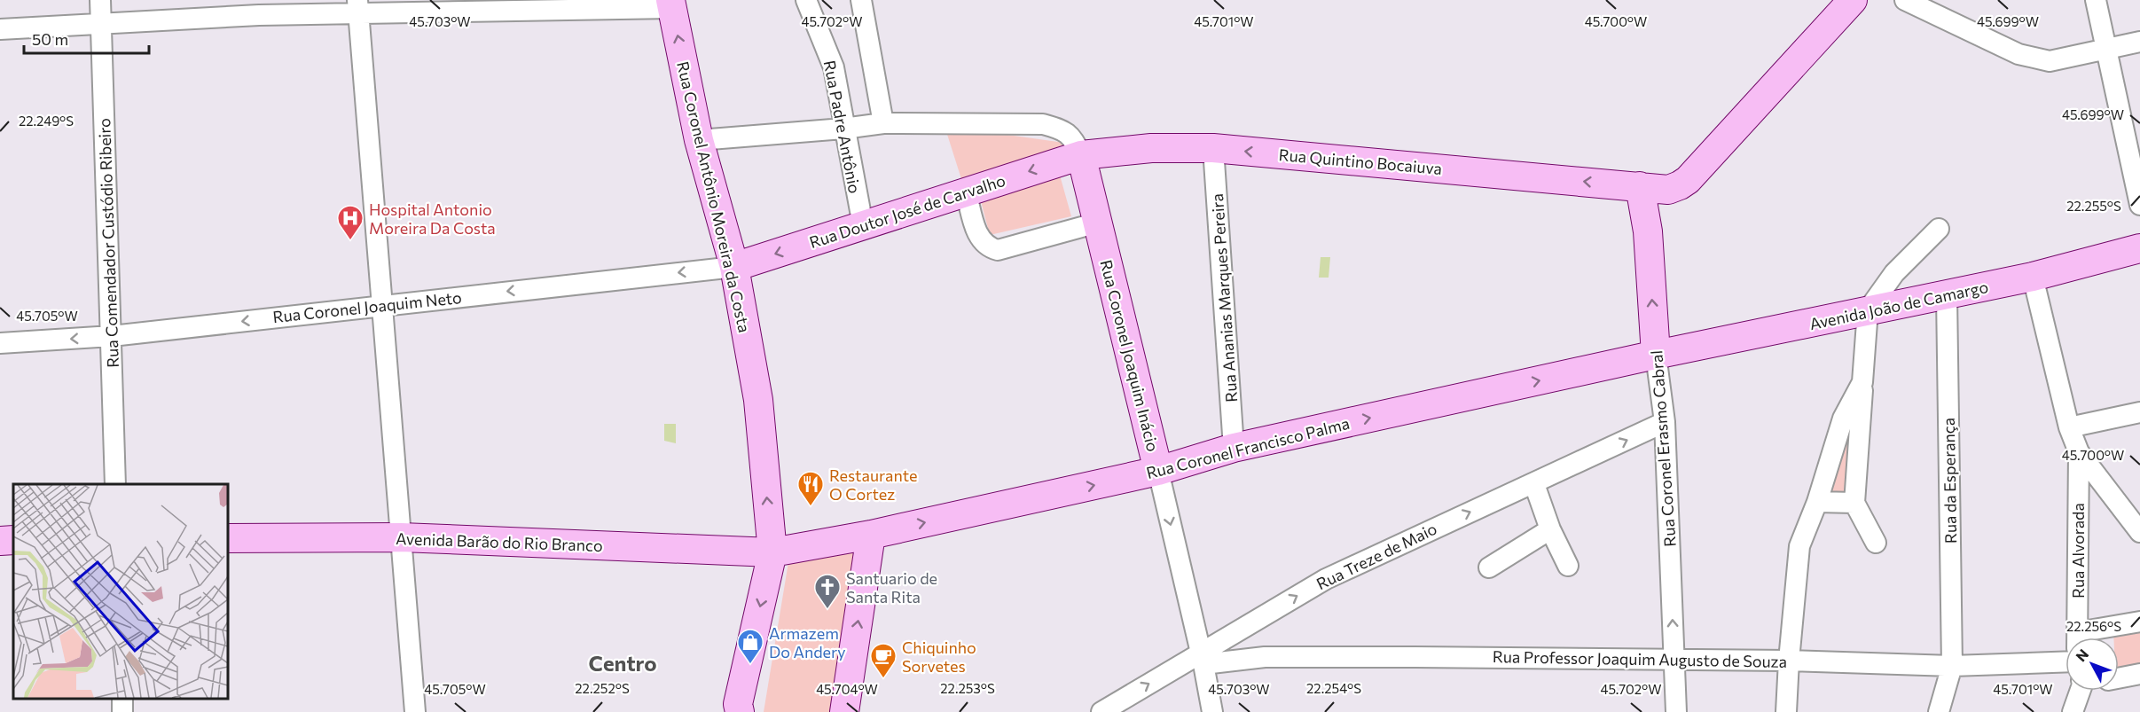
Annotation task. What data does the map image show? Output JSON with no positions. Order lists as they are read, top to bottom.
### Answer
{
  "streets": {
    "main road": [
      "Rua Quintino Bocaiuva",
      "Rua Coronel Antônio Moreira da Costa",
      "Rua Doutor José de Carvalho",
      "Avenida João de Camargo",
      "Rua Coronel Joaquim Inácio",
      "Rua Coronel Francisco Palma",
      "Rua Coronel Erasmo Cabral",
      "Avenida Barão do Rio Branco"
    ],
    "street": [
      "Rua Padre Antônio",
      "Rua Comendador Custódio Ribeiro",
      "Rua Ananias Marques Pereira",
      "Rua Coronel Joaquim Neto",
      "Rua da Esperança",
      "Rua Alvorada",
      "Rua Treze de Maio",
      "Rua Professor Joaquim Augusto de Souza"
    ]
  },
  "crossings": [
    ["Rua Padre Antônio", "Rua Doutor José de Carvalho"],
    ["Rua Quintino Bocaiuva", "Rua Doutor José de Carvalho"],
    ["Rua Quintino Bocaiuva", "Rua Ananias Marques Pereira"],
    ["Rua Quintino Bocaiuva", "Rua Coronel Joaquim Inácio"],
    ["Rua Quintino Bocaiuva", "Rua Coronel Erasmo Cabral"],
    ["Rua Coronel Antônio Moreira da Costa", "Rua Doutor José de Carvalho"],
    ["Rua Coronel Antônio Moreira da Costa", "Rua Coronel Joaquim Neto"],
    ["Rua Coronel Antônio Moreira da Costa", "Rua Coronel Francisco Palma"],
    ["Rua Coronel Antônio Moreira da Costa", "Avenida Barão do Rio Branco"],
    ["Rua Doutor José de Carvalho", "Rua Coronel Joaquim Neto"],
    ["Rua Doutor José de Carvalho", "Rua Coronel Joaquim Inácio"],
    ["Rua Comendador Custódio Ribeiro", "Rua Coronel Joaquim Neto"],
    ["Rua Ananias Marques Pereira", "Rua Coronel Francisco Palma"],
    ["Avenida João de Camargo", "Rua Coronel Francisco Palma"],
    ["Avenida João de Camargo", "Rua Coronel Erasmo Cabral"],
    ["Avenida João de Camargo", "Rua da Esperança"],
    ["Rua Coronel Joaquim Inácio", "Rua Coronel Francisco Palma"],
    ["Rua Coronel Joaquim Inácio", "Rua Treze de Maio"],
    ["Rua Coronel Joaquim Inácio", "Rua Professor Joaquim Augusto de Souza"],
    ["Rua Coronel Francisco Palma", "Rua Coronel Erasmo Cabral"],
    ["Rua Coronel Francisco Palma", "Avenida Barão do Rio Branco"],
    ["Rua Coronel Erasmo Cabral", "Rua Treze de Maio"],
    ["Rua Coronel Erasmo Cabral", "Rua Professor Joaquim Augusto de Souza"],
    ["Rua da Esperança", "Rua Professor Joaquim Augusto de Souza"],
    ["Rua Treze de Maio", "Rua Professor Joaquim Augusto de Souza"]
  ],
  "one_way": [
    "Rua Quintino Bocaiuva",
    "Rua Doutor José de Carvalho",
    "Rua Coronel Joaquim Neto",
    "Rua Coronel Francisco Palma",
    "Rua Coronel Erasmo Cabral",
    "Rua Treze de Maio"
  ],
  "districts": ["Centro"],
  "places": {
    "hospital": ["Hospital Antonio Moreira Da Costa"],
    "restaurant": ["Restaurante O Cortez"],
    "church": ["Santuario de Santa Rita"],
    "shop": ["Armazem Do Andery"],
    "cafe": ["Chiquinho Sorvetes"]
  },
  "scale_bar": "50 m",
  "north": "top left",
  "coordinates": [
    "45.699°W",
    "45.703°W",
    "45.702°W",
    "45.701°W",
    "45.700°W",
    "22.249°S",
    "22.255°S",
    "45.705°W",
    "22.256°S",
    "22.252°S",
    "22.253°S",
    "22.254°S",
    "45.704°W"
  ]
}
